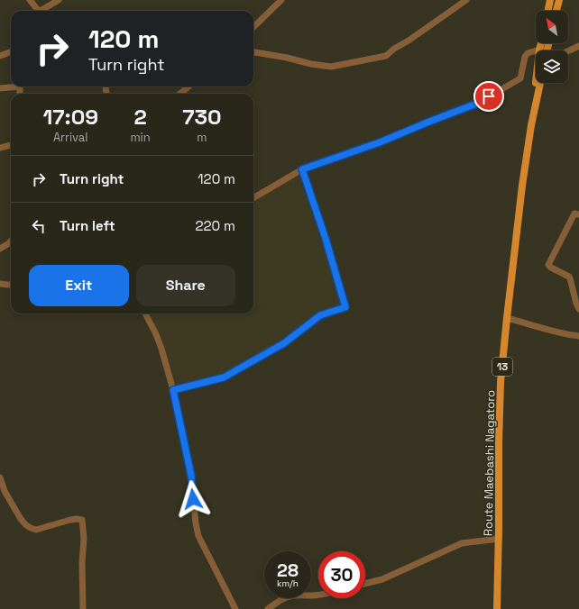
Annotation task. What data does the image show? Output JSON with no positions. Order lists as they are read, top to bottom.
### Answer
{
  "streets": {
    "main road": ["13", "Route Maebashi Nagatoro"]
  },
  "north": "top left",
  "page": {
    "turn": ["120 m", "Turn right"],
    "eta": [
      "17:09",
      "Arrival",
      "2",
      "min",
      "730",
      "m"
    ],
    "list": [
      {
        "name": "Turn right",
        "value": "120 m"
      },
      {
        "name": "Turn left",
        "value": "220 m"
      }
    ],
    "buttons": ["Exit", "Share"],
    "speed": "28 km/h",
    "limit": "30"
  }
}
